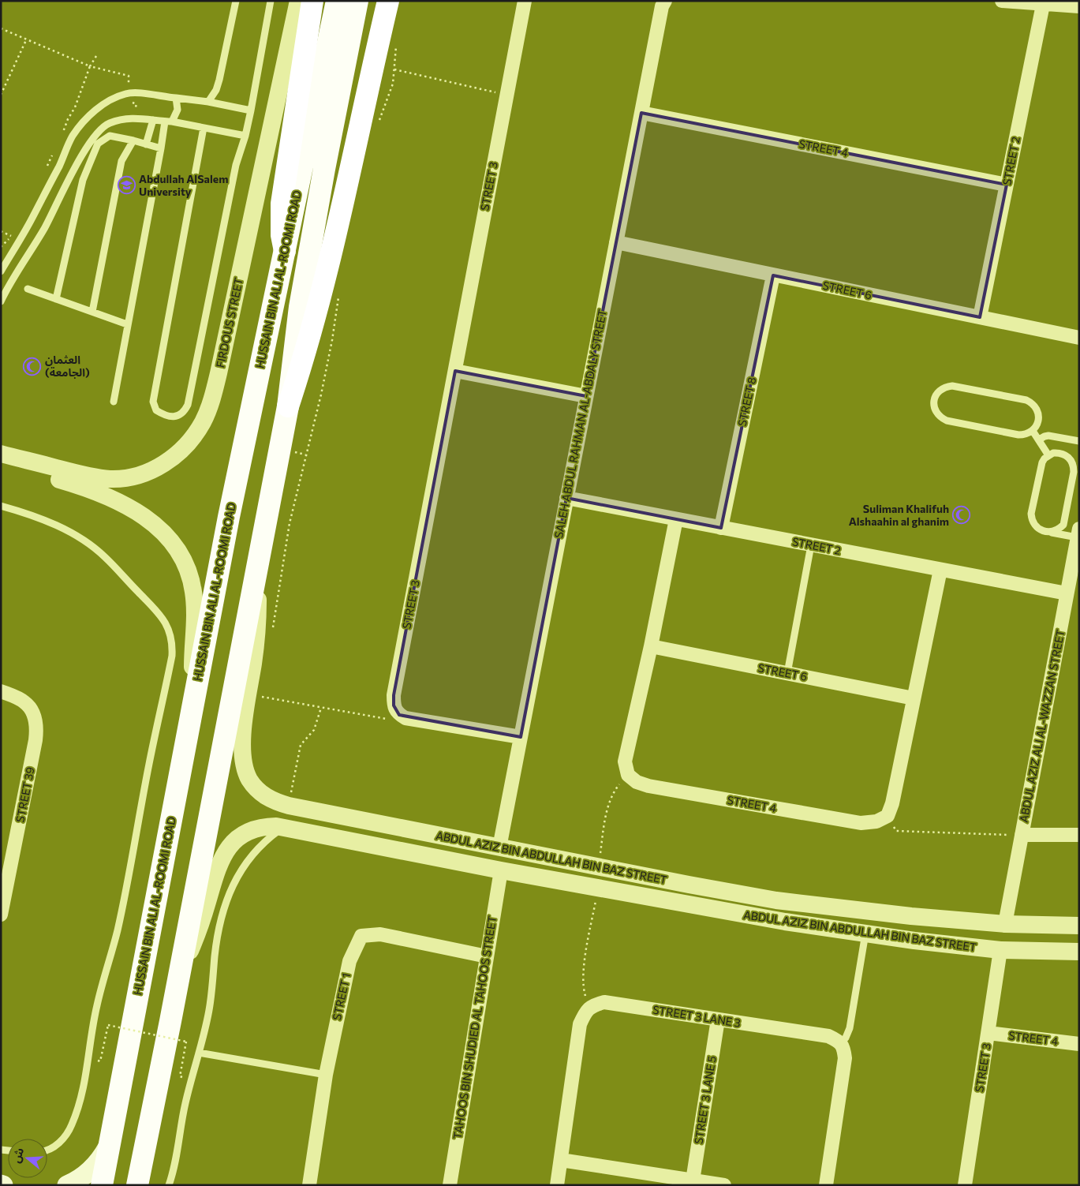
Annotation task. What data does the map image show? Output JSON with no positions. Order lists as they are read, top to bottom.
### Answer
{
  "streets": {
    "highway": ["HUSSAIN BIN ALI AL-ROOMI ROAD"],
    "street": [
      "STREET 4",
      "STREET 2",
      "STREET 3",
      "STREET 6",
      "FIRDOUS STREET",
      "STREET 8",
      "SALEH ABDUL RAHMAN AL-ABDALY STREET",
      "ABDUL AZIZ ALI AL-WAZZAN STREET",
      "STREET 39",
      "ABDUL AZIZ BIN ABDULLAH BIN BAZ STREET",
      "STREET 1",
      "STREET 3 LANE 3",
      "TAHOOS BIN SHUDIED AL TAHOOS STREET",
      "STREET 3 LANE 5"
    ]
  },
  "crossings": [
    ["STREET 4", "STREET 2"],
    ["STREET 4", "STREET 3"],
    ["STREET 4", "SALEH ABDUL RAHMAN AL-ABDALY STREET"],
    ["STREET 2", "STREET 6"],
    ["STREET 2", "STREET 8"],
    ["STREET 2", "SALEH ABDUL RAHMAN AL-ABDALY STREET"],
    ["STREET 2", "ABDUL AZIZ ALI AL-WAZZAN STREET"],
    ["STREET 3", "ABDUL AZIZ BIN ABDULLAH BIN BAZ STREET"],
    ["HUSSAIN BIN ALI AL-ROOMI ROAD", "ABDUL AZIZ BIN ABDULLAH BIN BAZ STREET"],
    ["STREET 6", "STREET 8"],
    ["STREET 6", "SALEH ABDUL RAHMAN AL-ABDALY STREET"],
    ["SALEH ABDUL RAHMAN AL-ABDALY STREET", "ABDUL AZIZ BIN ABDULLAH BIN BAZ STREET"],
    ["ABDUL AZIZ ALI AL-WAZZAN STREET", "ABDUL AZIZ BIN ABDULLAH BIN BAZ STREET"],
    ["ABDUL AZIZ BIN ABDULLAH BIN BAZ STREET", "TAHOOS BIN SHUDIED AL TAHOOS STREET"],
    ["STREET 1", "TAHOOS BIN SHUDIED AL TAHOOS STREET"],
    ["STREET 3 LANE 3", "STREET 3 LANE 5"]
  ],
  "places": {
    "school or university": ["Abdullah AlSalem University"],
    "mosque": ["العثمان (الجامعة)", "Suliman Khalifuh Alshaahin al ghanim"]
  },
  "north": "left"
}
